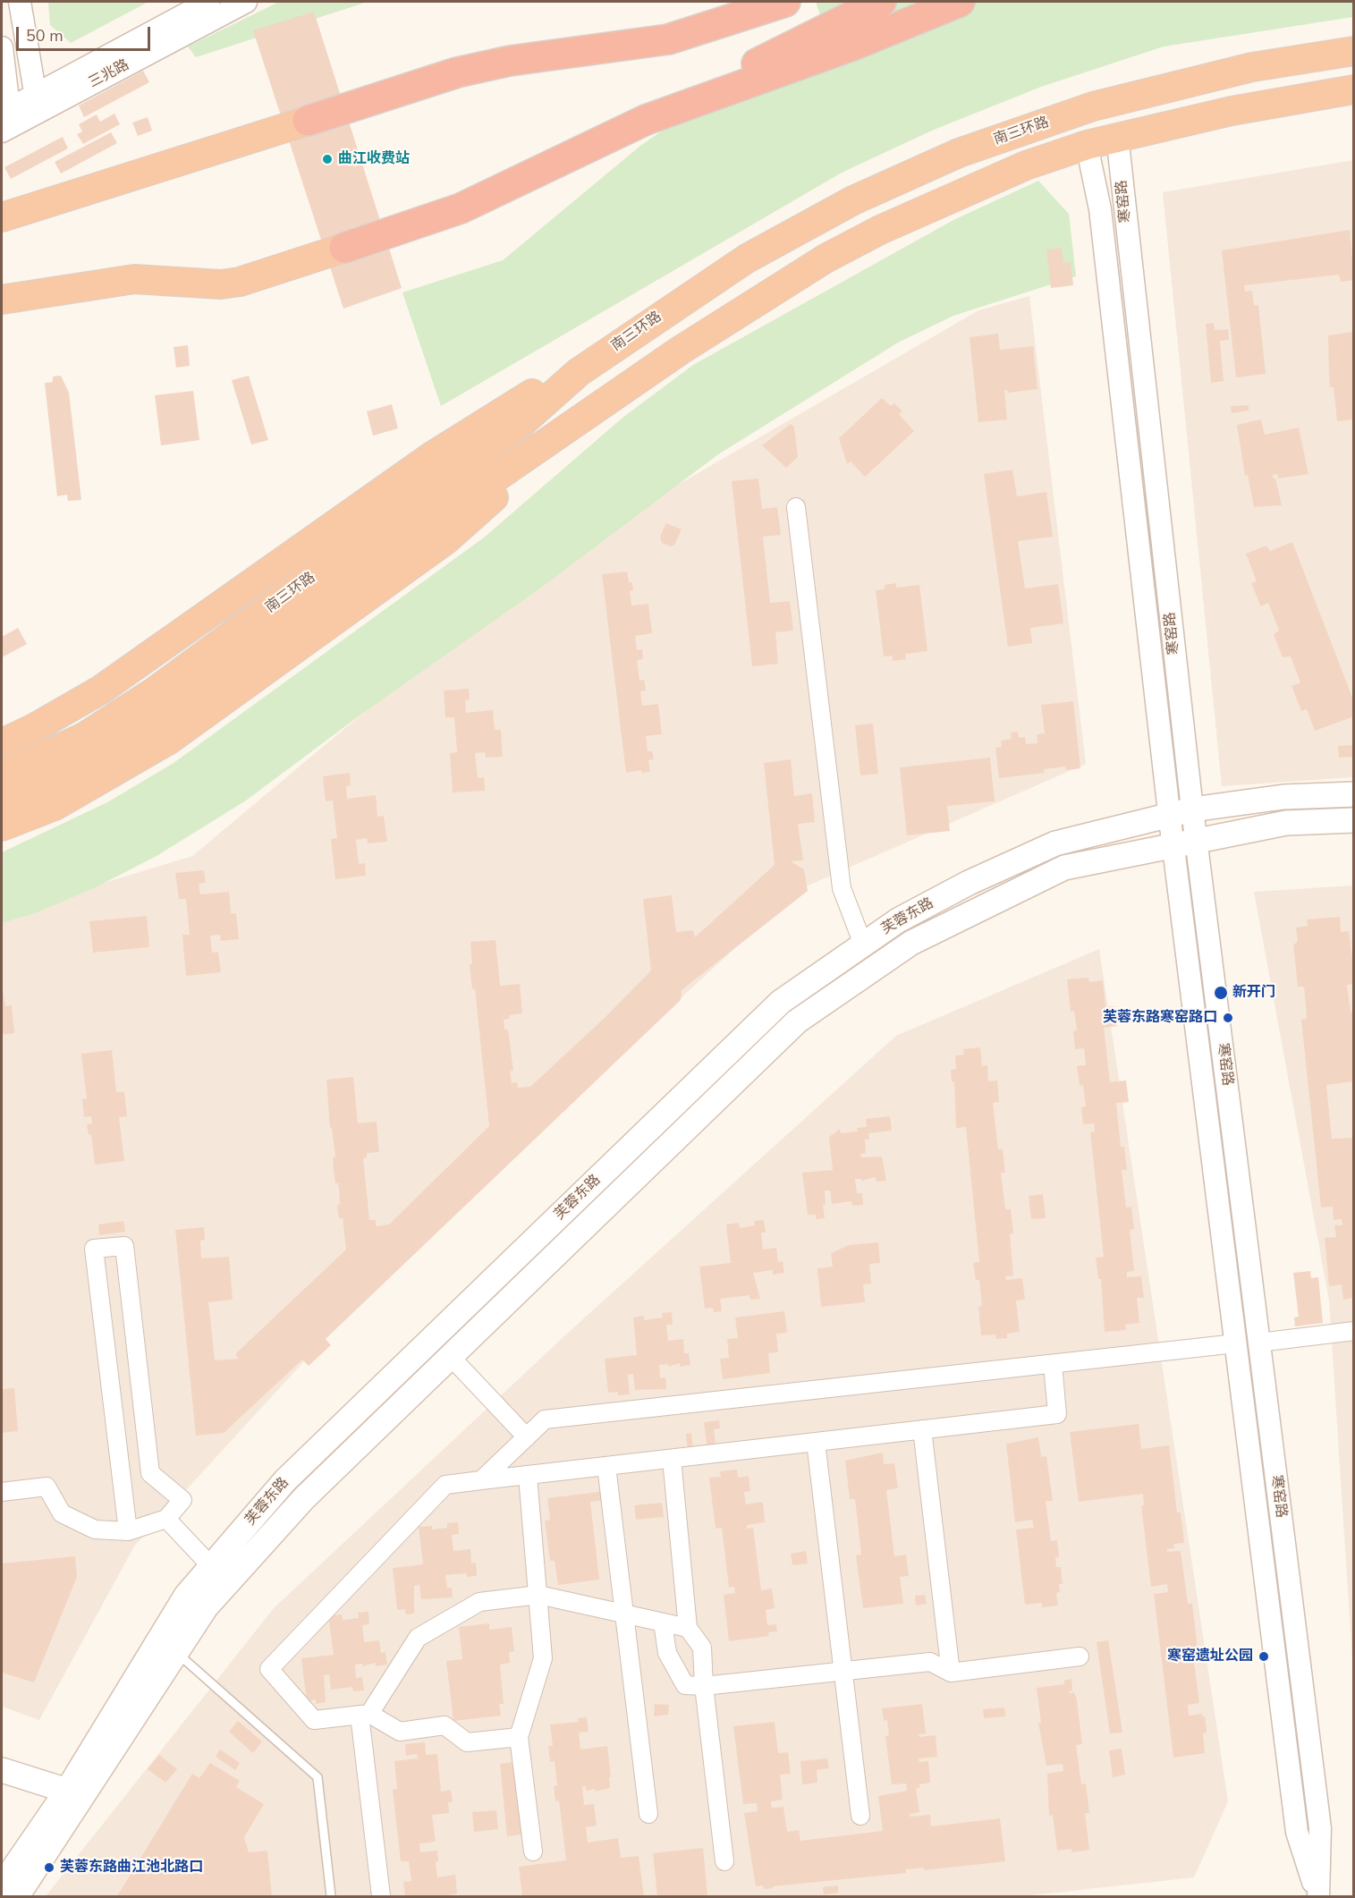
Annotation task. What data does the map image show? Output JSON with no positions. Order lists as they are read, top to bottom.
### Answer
{
  "streets": {
    "highway": ["南三环路"],
    "main road": ["芙蓉东路"],
    "street": ["三兆路", "寒窑路"]
  },
  "crossings": [
    ["南三环路", "寒窑路"],
    ["寒窑路", "芙蓉东路"]
  ],
  "places": [
    "曲江收费站",
    "新开门",
    "芙蓉东路寒窑路口",
    "寒窑遗址公园",
    "芙蓉东路曲江池北路口"
  ],
  "scale_bar": "50 m"
}
